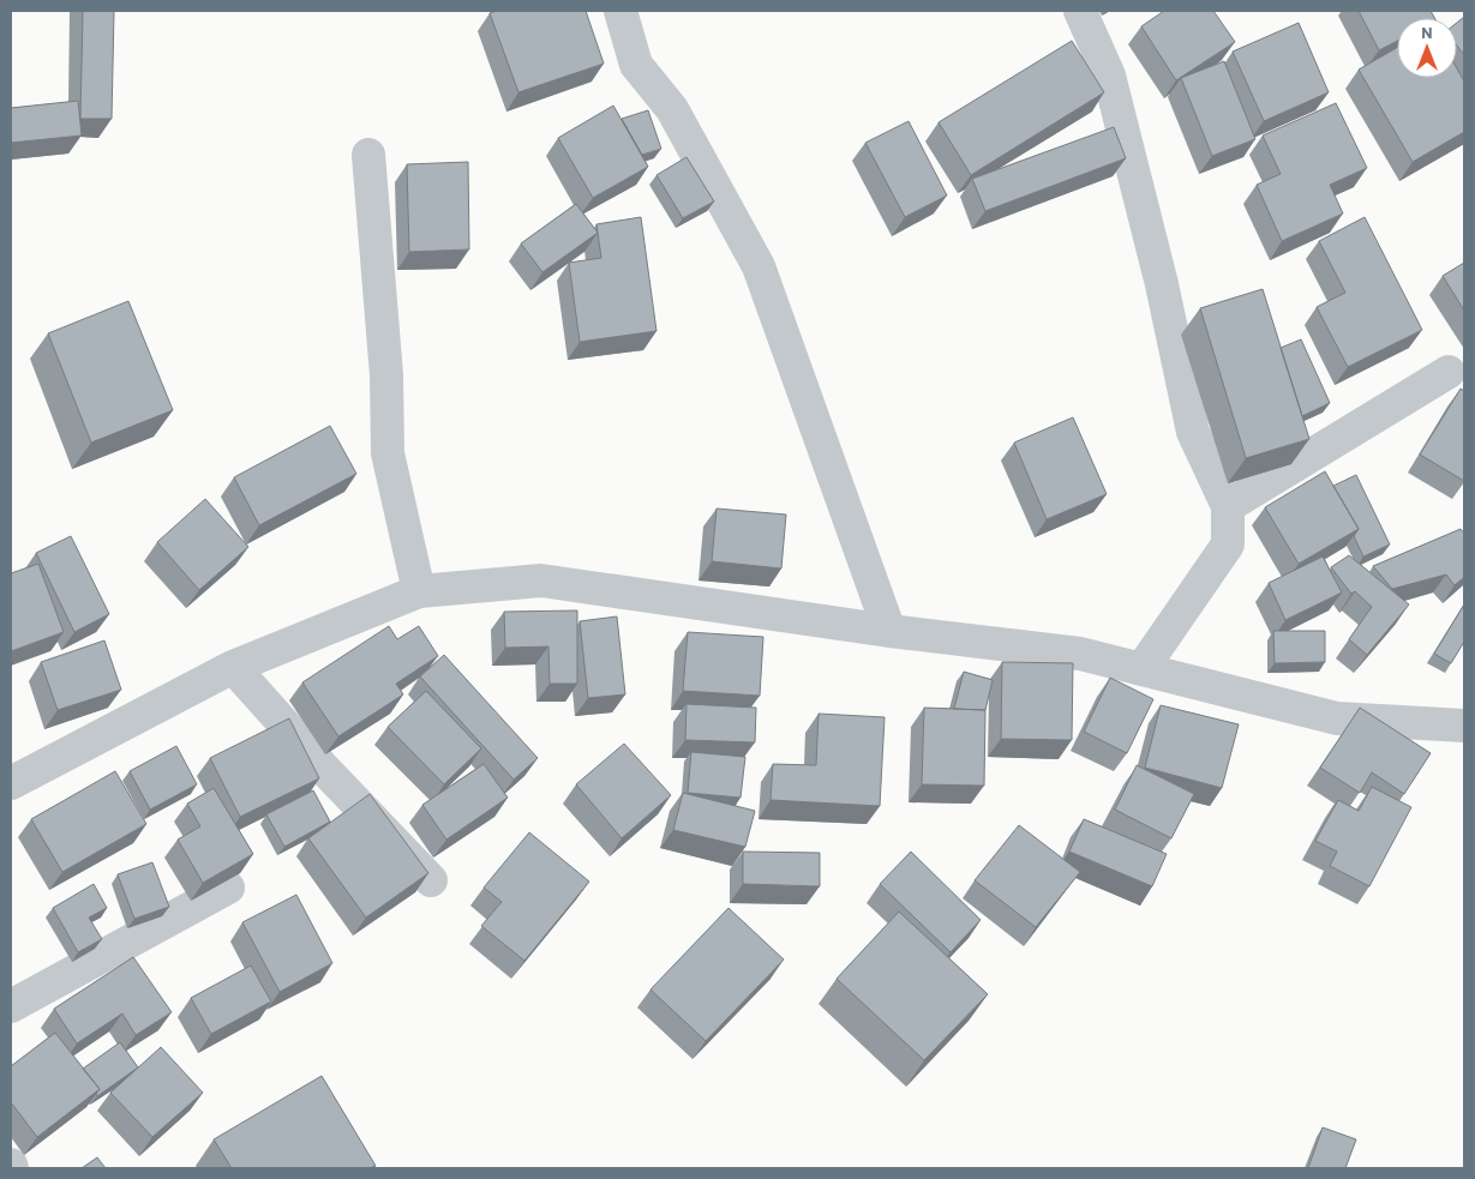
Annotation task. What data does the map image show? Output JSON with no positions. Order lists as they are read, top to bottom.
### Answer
{
  "north": "top"
}
